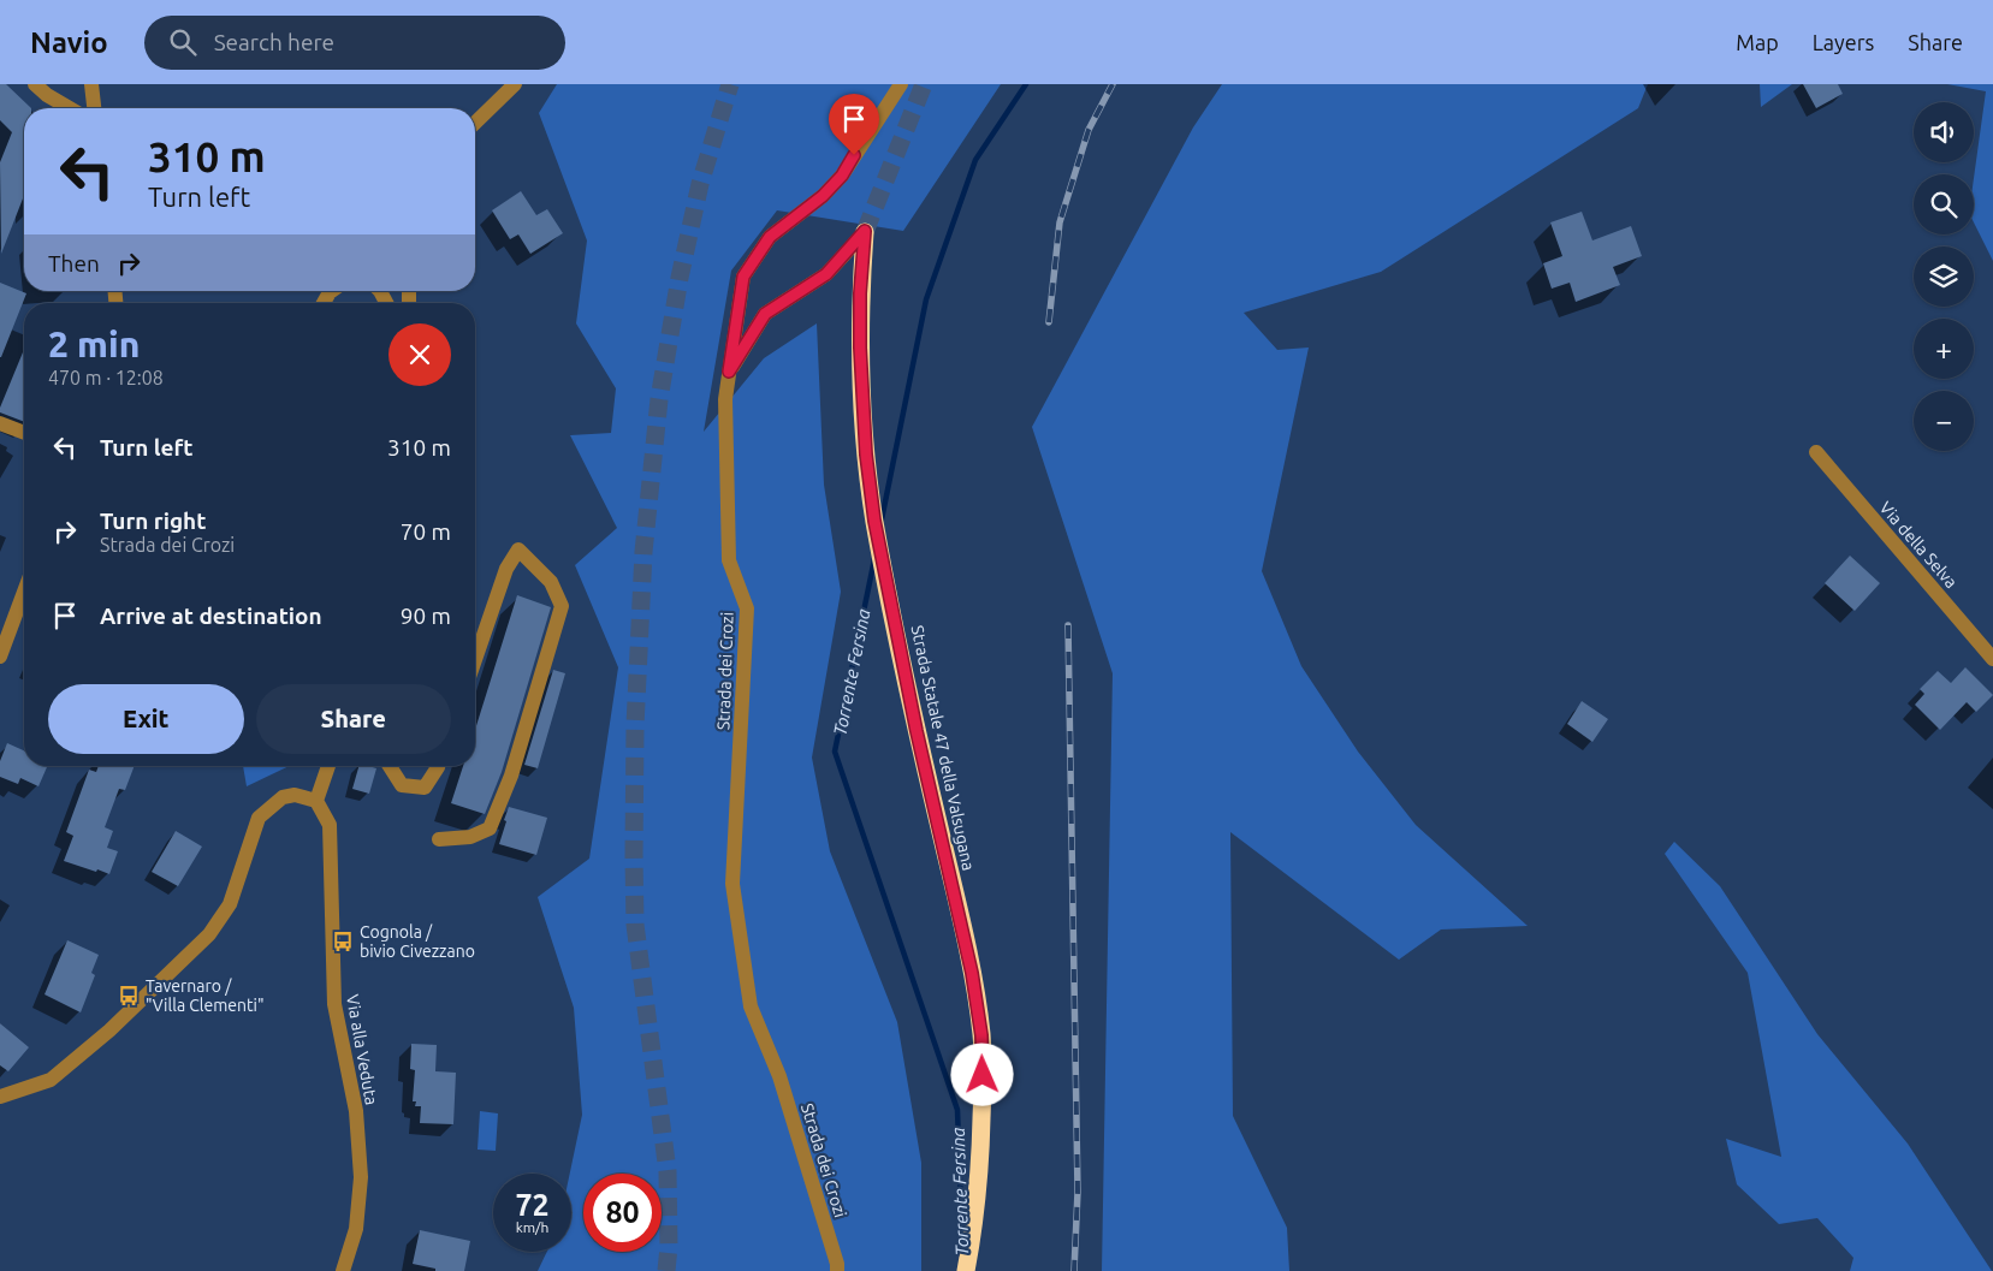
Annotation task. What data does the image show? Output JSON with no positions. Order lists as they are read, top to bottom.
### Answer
{
  "streets": {
    "highway": ["Strada Statale 47 della Valsugana"],
    "street": ["Via della Selva", "Strada dei Crozi", "Via alla Veduta"]
  },
  "water": ["Torrente Fersina"],
  "places": {
    "bus stop": ["Cognola / bivio Civezzano", "Tavernaro / \"Villa Clementi\""]
  },
  "page": {
    "header": "Navio",
    "search": "Search here",
    "nav": ["Map", "Layers", "Share"],
    "map_buttons": ["+", "−"],
    "turn": ["310 m", "Turn left"],
    "then": "Then",
    "heading": ["2 min", "470 m · 12:08"],
    "list": [
      {
        "name": "Turn left",
        "value": "310 m"
      },
      {
        "name": "Turn right",
        "note": "Strada dei Crozi",
        "value": "70 m"
      },
      {
        "name": "Arrive at destination",
        "value": "90 m"
      }
    ],
    "buttons": ["Exit", "Share"],
    "speed": "72 km/h",
    "limit": "80"
  }
}
